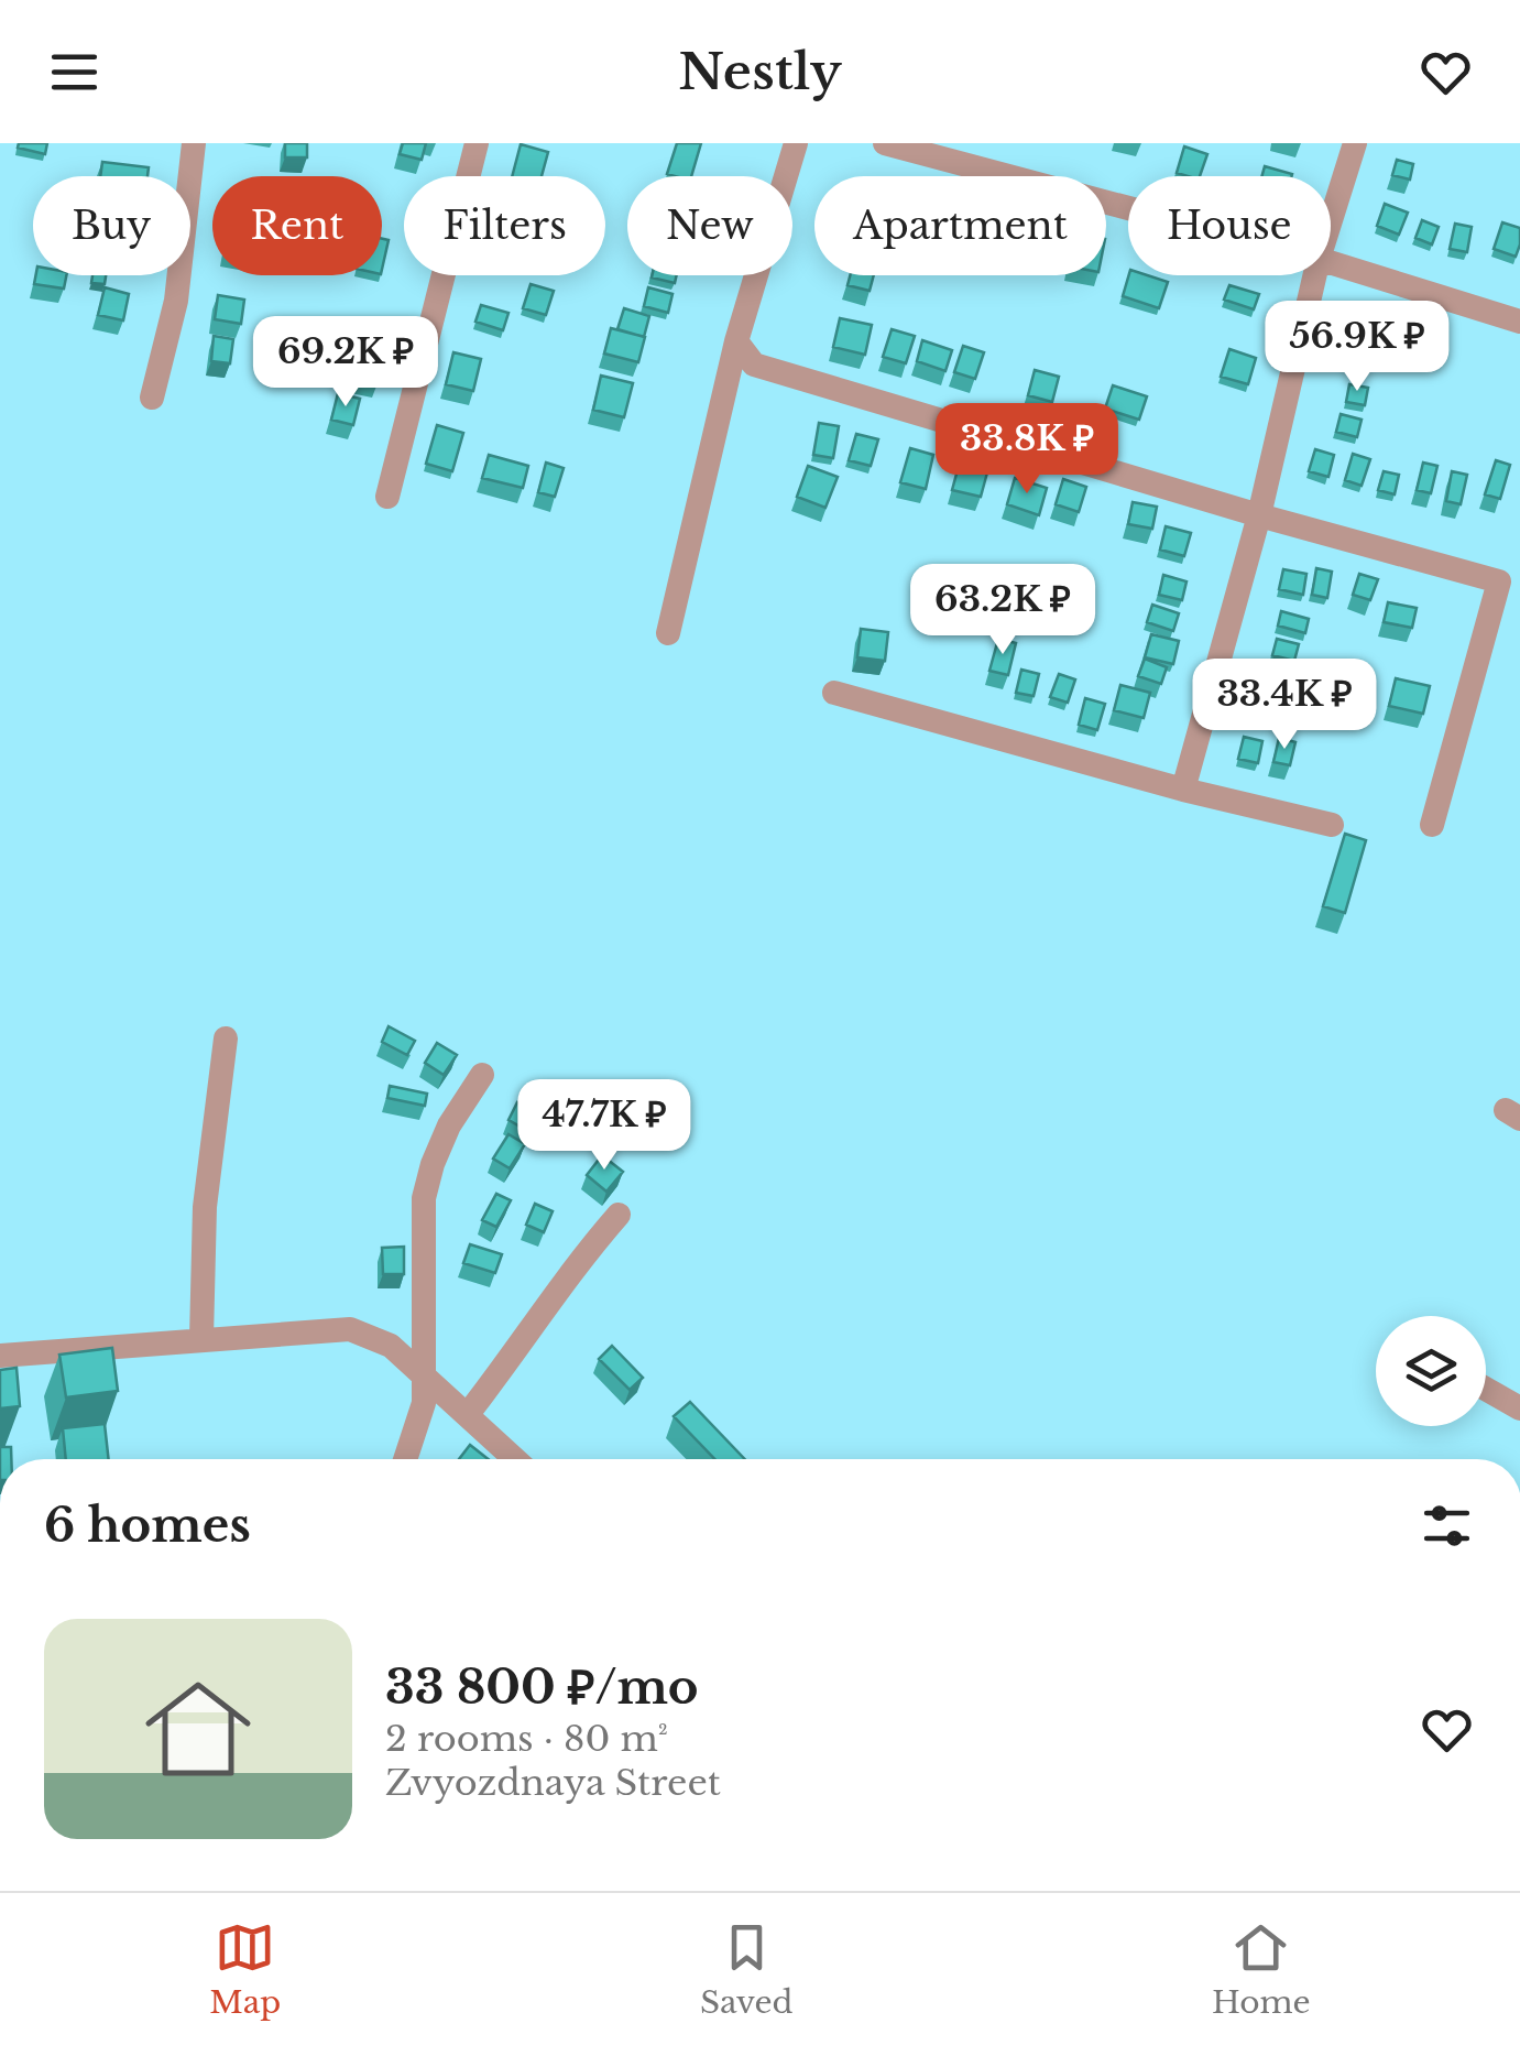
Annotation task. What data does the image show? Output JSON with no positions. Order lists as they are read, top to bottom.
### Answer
{
  "page": {
    "header": "Nestly",
    "chip": [
      "Buy",
      "Rent",
      "Filters",
      "New",
      "Apartment",
      "House"
    ],
    "price": [
      "56.9K ₽",
      "69.2K ₽",
      "33.8K ₽",
      "63.2K ₽",
      "33.4K ₽",
      "47.7K ₽"
    ],
    "heading": "6 homes",
    "list": [
      {
        "name": "33 800 ₽/mo",
        "note": "2 rooms · 80 m² · Zvyozdnaya Street"
      }
    ],
    "tabs": ["Map", "Saved", "Home"]
  }
}
